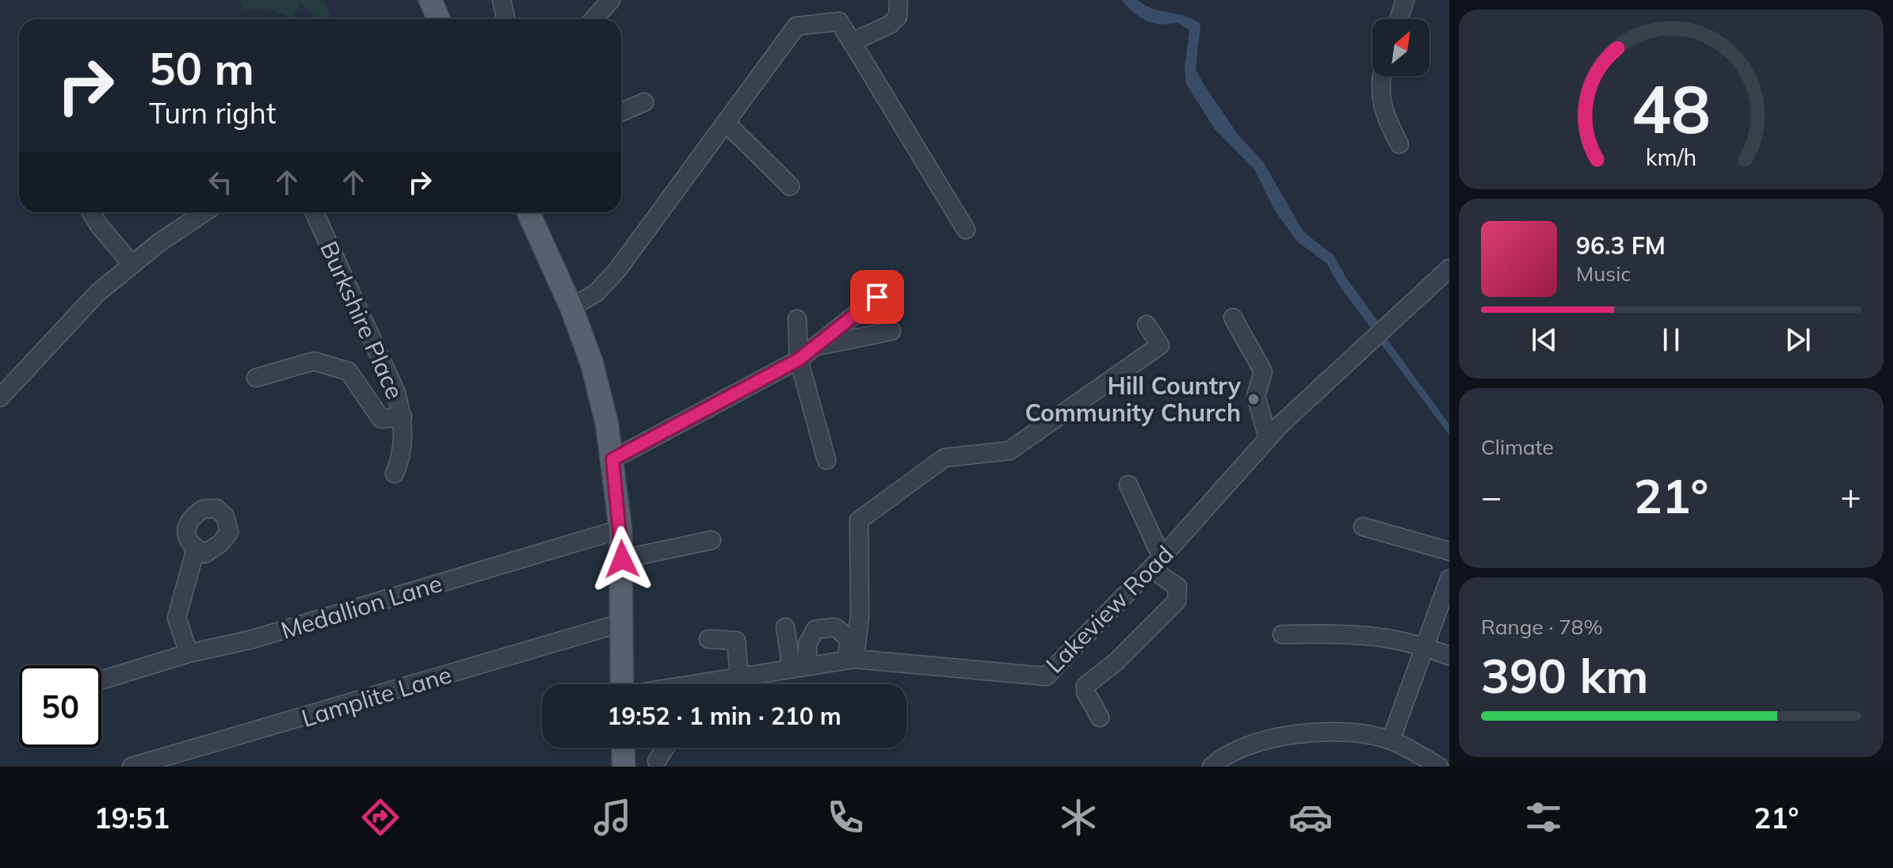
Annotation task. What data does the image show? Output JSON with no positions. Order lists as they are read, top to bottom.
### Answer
{
  "streets": {
    "street": [
      "Burkshire Place",
      "Medallion Lane",
      "Lakeview Road",
      "Lamplite Lane"
    ]
  },
  "places": ["Hill Country Community Church"],
  "north": "top right",
  "page": {
    "turn": ["50 m", "Turn right"],
    "song": ["96.3 FM", "Music"],
    "tile": [
      "Climate",
      ["Range · 78%", "390 km"]
    ],
    "heat": ["−", "21°", "+"],
    "limit": "50",
    "trip": "19:52 · 1 min · 210 m",
    "tabs": ["19:51", "21°"],
    "gauge": ["48", "km/h"]
  }
}
